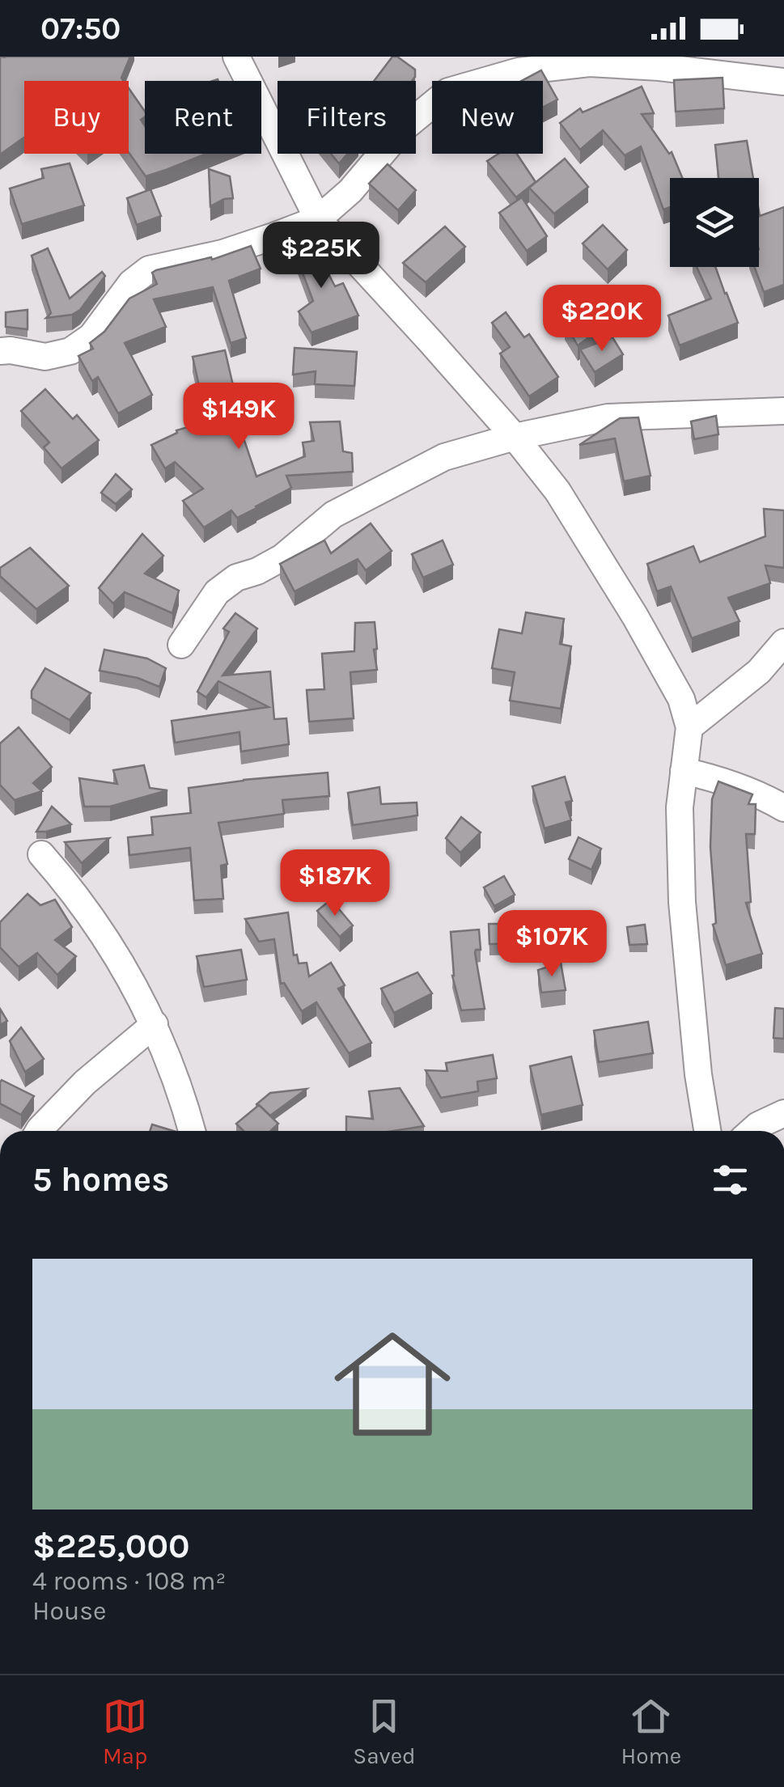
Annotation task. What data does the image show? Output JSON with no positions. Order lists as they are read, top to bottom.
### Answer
{
  "page": {
    "status": "07:50",
    "chip": [
      "Buy",
      "Rent",
      "Filters",
      "New"
    ],
    "price": [
      "$225K",
      "$220K",
      "$149K",
      "$187K",
      "$107K"
    ],
    "heading": "5 homes",
    "list": [
      {
        "name": "$225,000",
        "note": "4 rooms · 108 m² · House"
      }
    ],
    "tabs": ["Map", "Saved", "Home"]
  }
}
